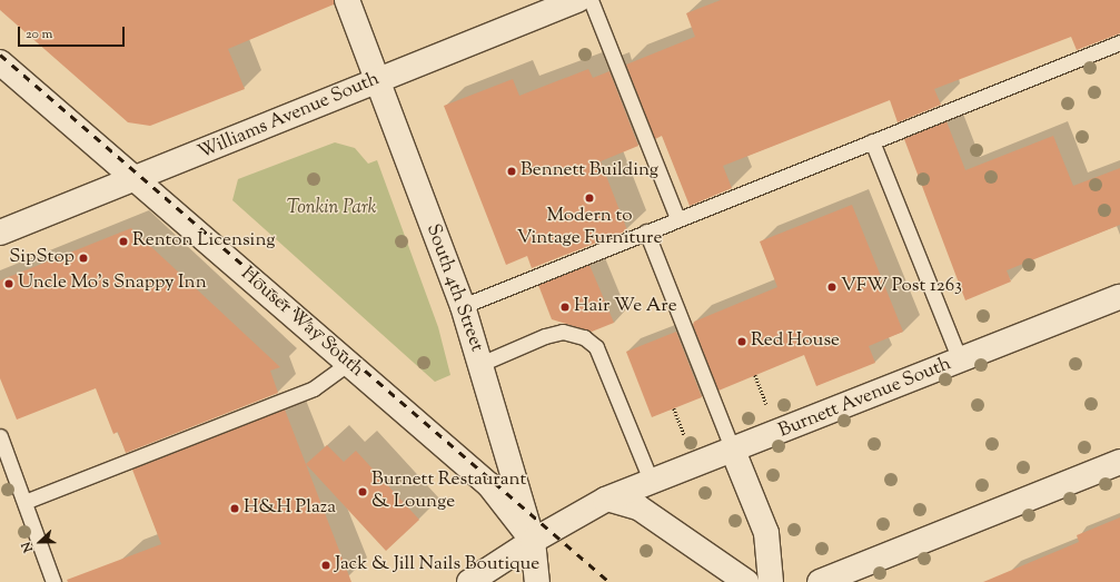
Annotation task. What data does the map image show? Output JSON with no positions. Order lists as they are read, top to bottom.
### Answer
{
  "streets": {
    "street": [
      "Williams Avenue South",
      "South 4th Street",
      "Houser Way South",
      "Burnett Avenue South"
    ]
  },
  "crossings": [
    ["Williams Avenue South", "South 4th Street"],
    ["Williams Avenue South", "Houser Way South"],
    ["South 4th Street", "Houser Way South"],
    ["South 4th Street", "Burnett Avenue South"],
    ["Houser Way South", "Burnett Avenue South"]
  ],
  "parks": ["Tonkin Park"],
  "places": [
    "Bennett Building",
    "Modern to Vintage Furniture",
    "Renton Licensing",
    "SipStop",
    "Uncle Mo's Snappy Inn",
    "VFW Post 1263",
    "Hair We Are",
    "Red House",
    "Burnett Restaurant & Lounge",
    "H&H Plaza",
    "Jack & Jill Nails Boutique"
  ],
  "scale_bar": "20 m",
  "north": "left"
}
